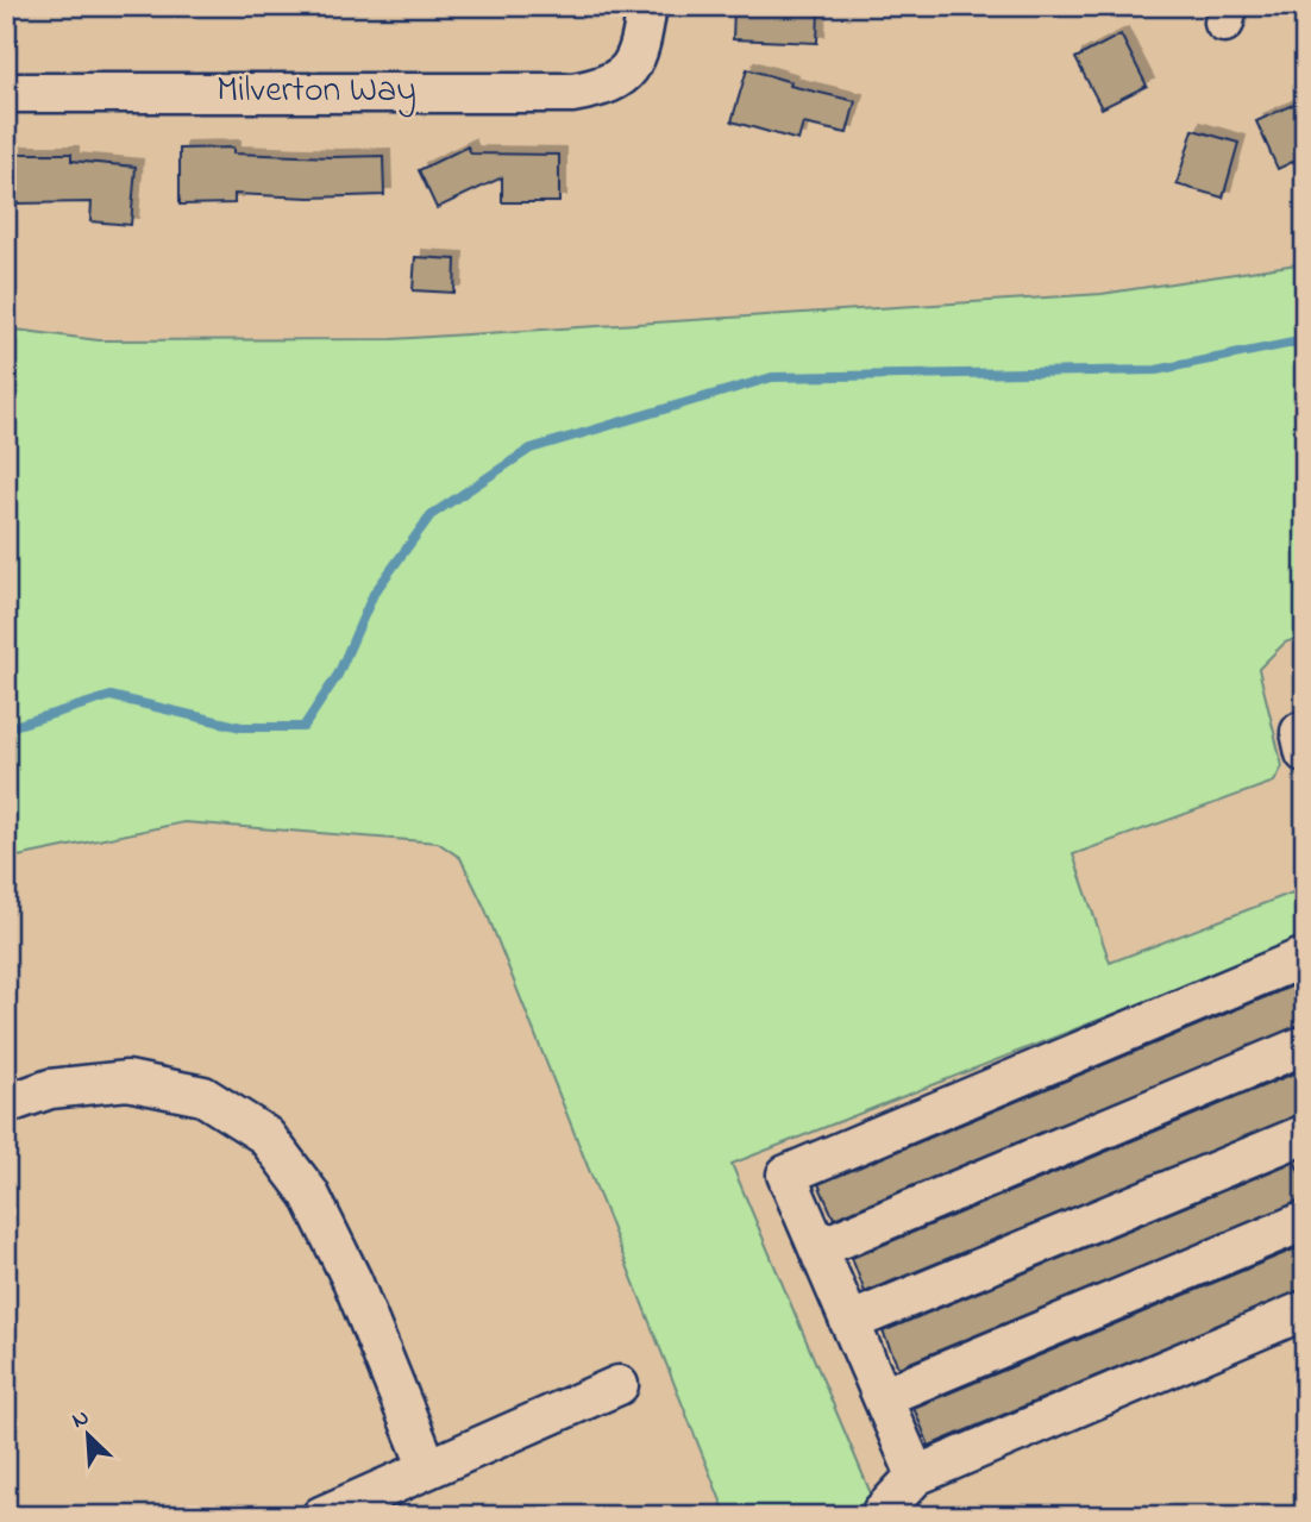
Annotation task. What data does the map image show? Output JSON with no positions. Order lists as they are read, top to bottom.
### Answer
{
  "streets": {
    "street": ["Milverton Way"]
  },
  "north": "top left"
}
